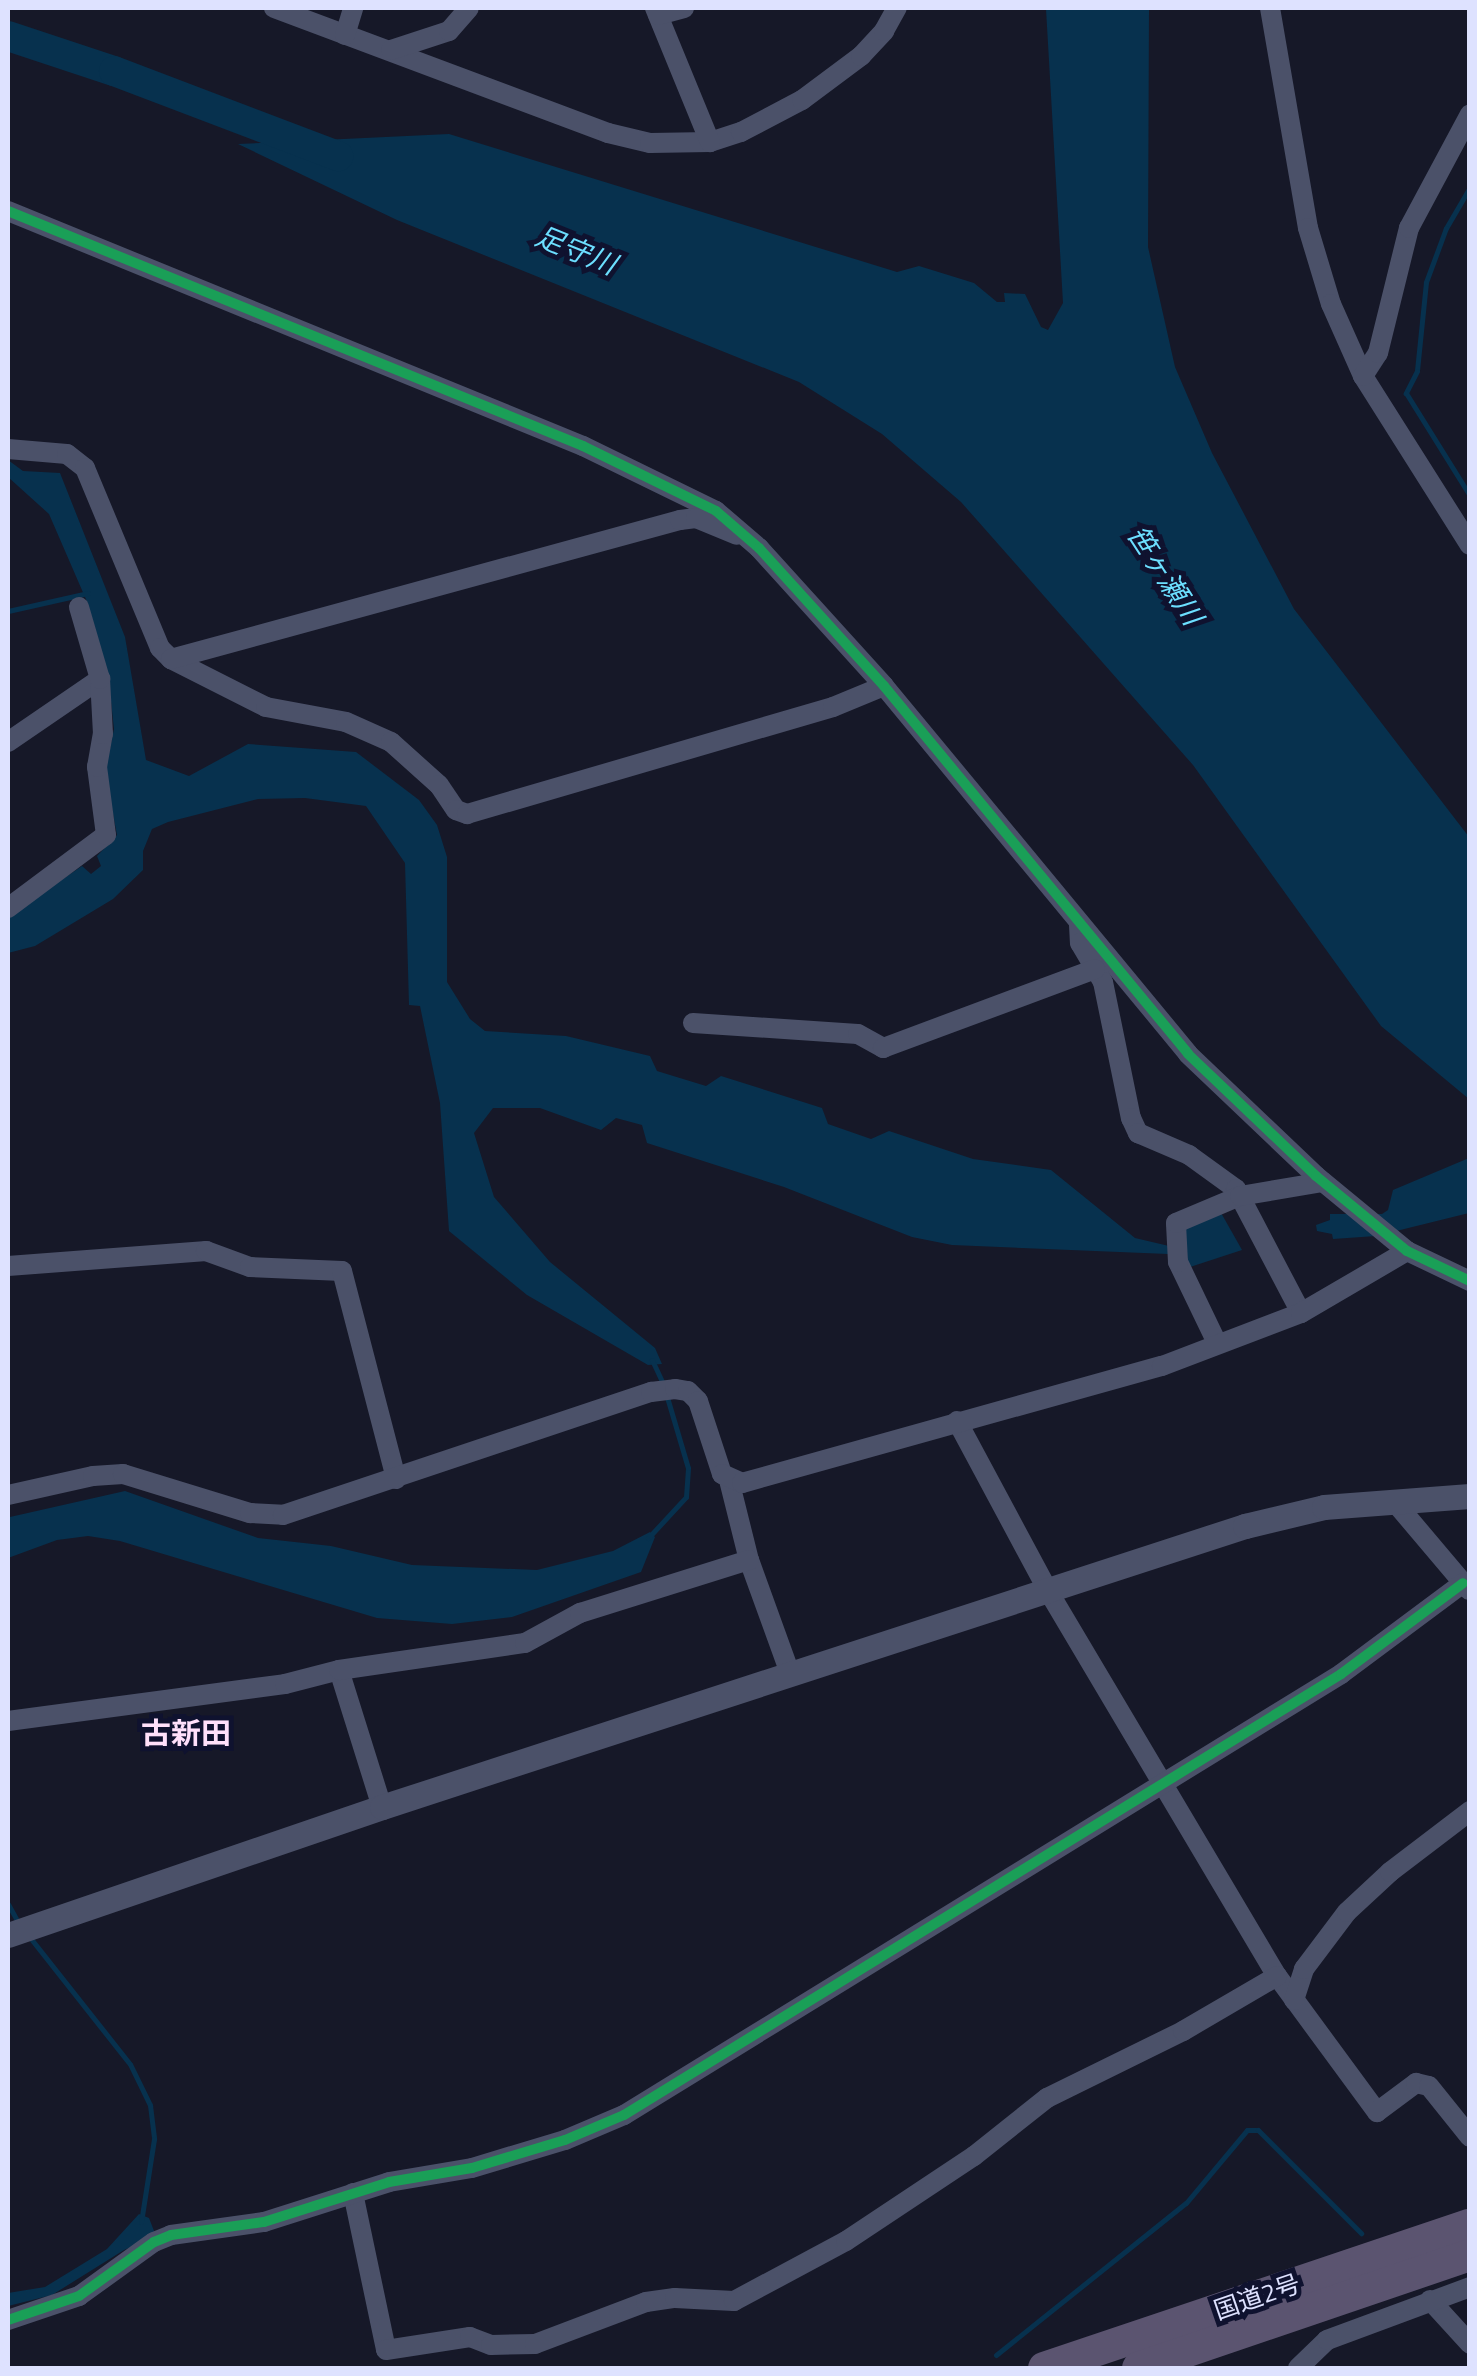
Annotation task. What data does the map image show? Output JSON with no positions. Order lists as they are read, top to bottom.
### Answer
{
  "streets": {
    "highway": ["国道2号"]
  },
  "districts": ["古新田"],
  "water": ["足守川", "笹ヶ瀬川"]
}
